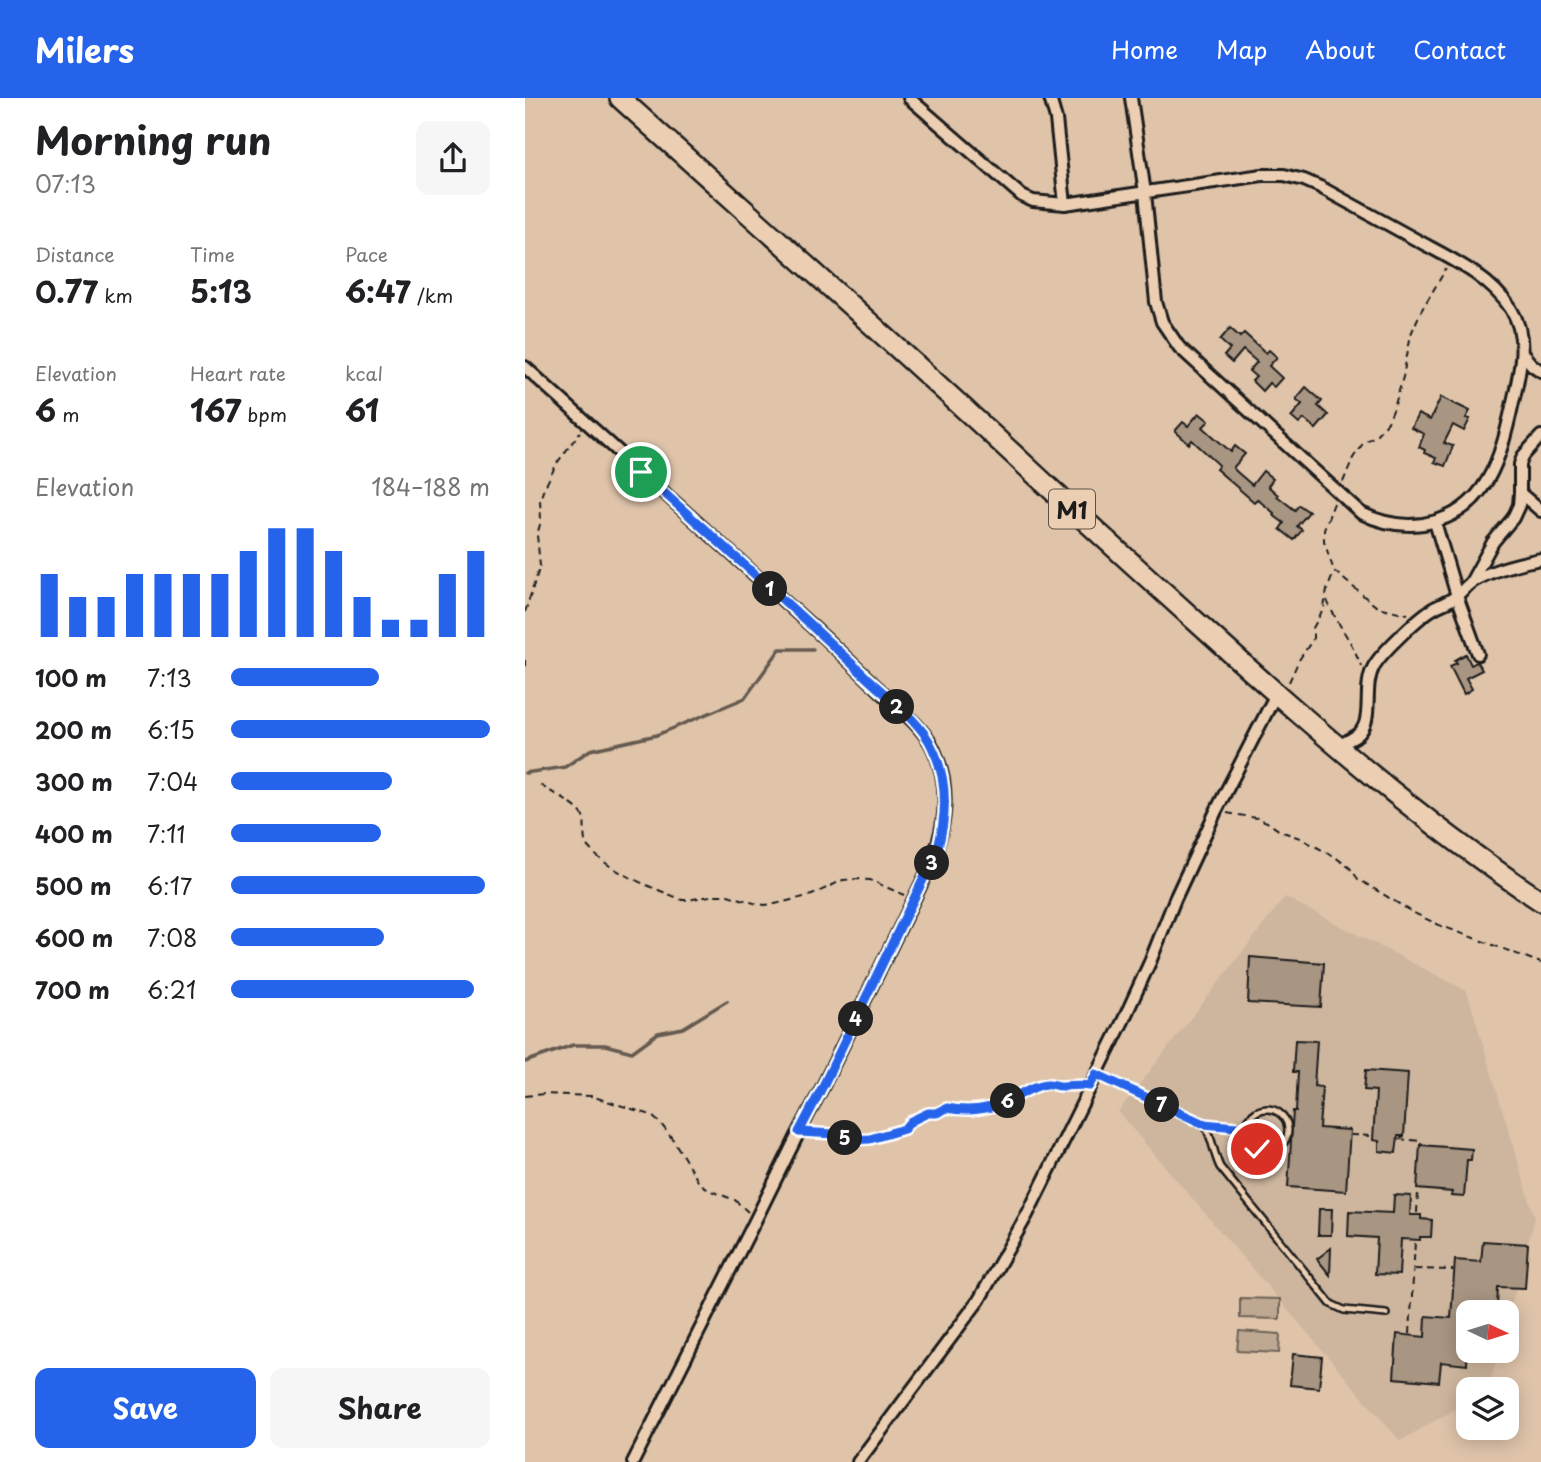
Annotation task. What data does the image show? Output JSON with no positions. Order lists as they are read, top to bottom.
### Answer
{
  "streets": {
    "highway": ["M1"]
  },
  "north": "right",
  "page": {
    "header": "Milers",
    "nav": [
      "Home",
      "Map",
      "About",
      "Contact"
    ],
    "heading": ["Morning run", "07:13"],
    "stats": [
      ["Distance", "0.77 km"],
      ["Time", "5:13"],
      ["Pace", "6:47 /km"],
      ["Elevation", "6 m"],
      ["Heart rate", "167 bpm"],
      ["kcal", "61"]
    ],
    "chart": ["Elevation", "184–188 m"],
    "pins": [
      "1",
      "2",
      "3",
      "4",
      "6",
      "7",
      "5"
    ],
    "list": [
      {
        "name": "100 m",
        "note": "7:13"
      },
      {
        "name": "200 m",
        "note": "6:15"
      },
      {
        "name": "300 m",
        "note": "7:04"
      },
      {
        "name": "400 m",
        "note": "7:11"
      },
      {
        "name": "500 m",
        "note": "6:17"
      },
      {
        "name": "600 m",
        "note": "7:08"
      },
      {
        "name": "700 m",
        "note": "6:21"
      }
    ],
    "buttons": ["Save", "Share"]
  }
}
